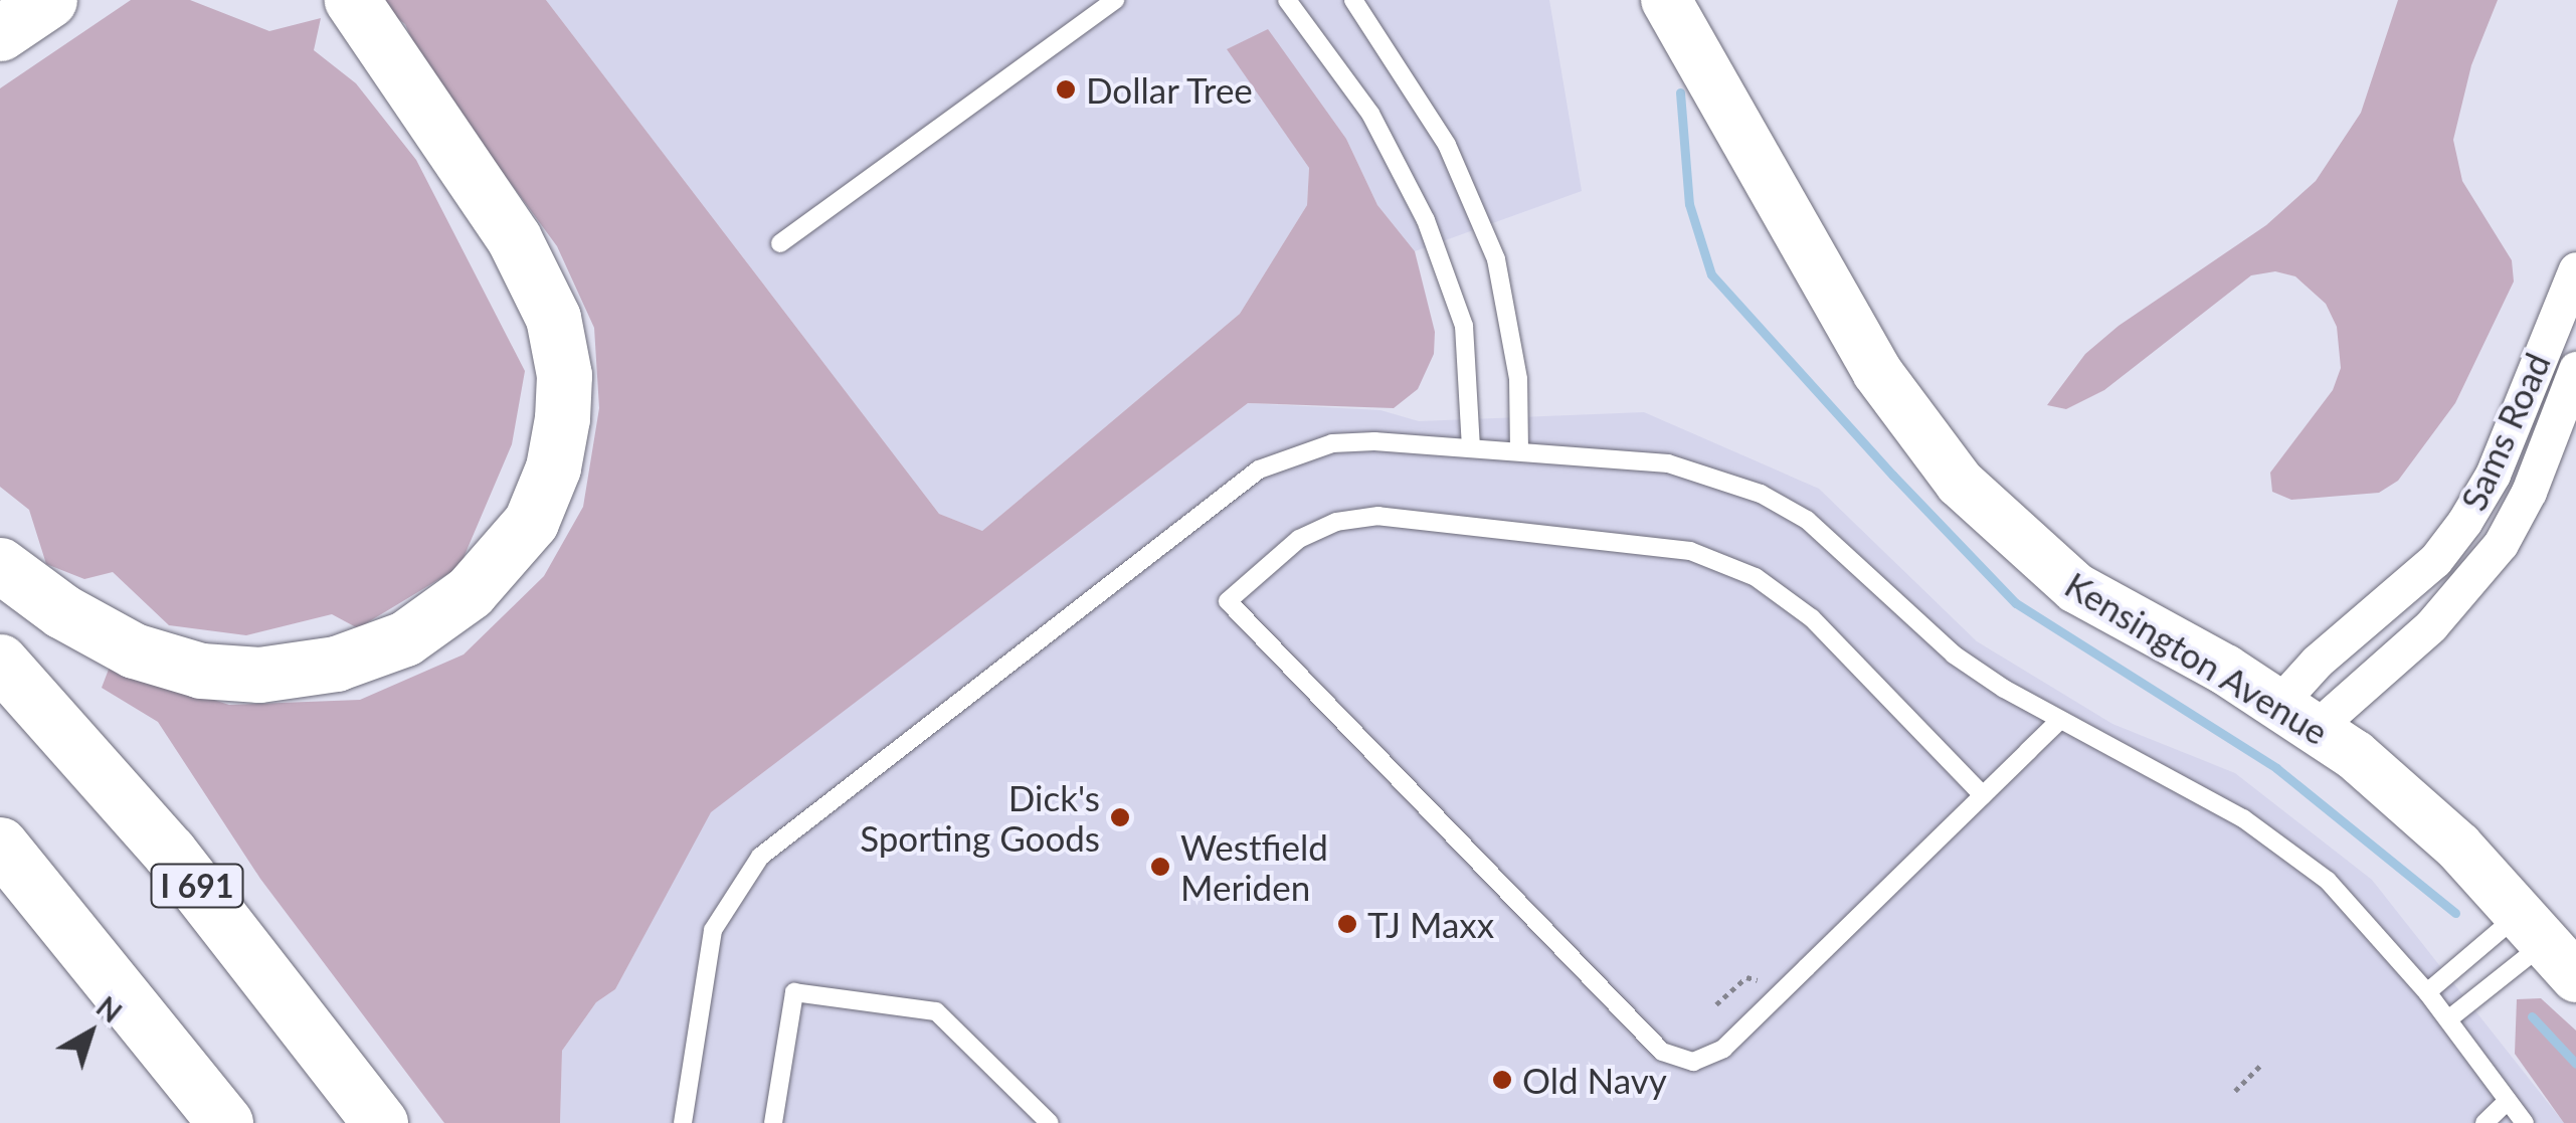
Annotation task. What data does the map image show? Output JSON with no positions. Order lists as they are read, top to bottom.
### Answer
{
  "streets": {
    "main road": ["Kensington Avenue", "I 691"],
    "street": ["Sams Road"]
  },
  "crossings": [
    ["Sams Road", "Kensington Avenue"]
  ],
  "places": [
    "Dollar Tree",
    "Dick's Sporting Goods",
    "Westfield Meriden",
    "TJ Maxx",
    "Old Navy"
  ],
  "north": "top right"
}
